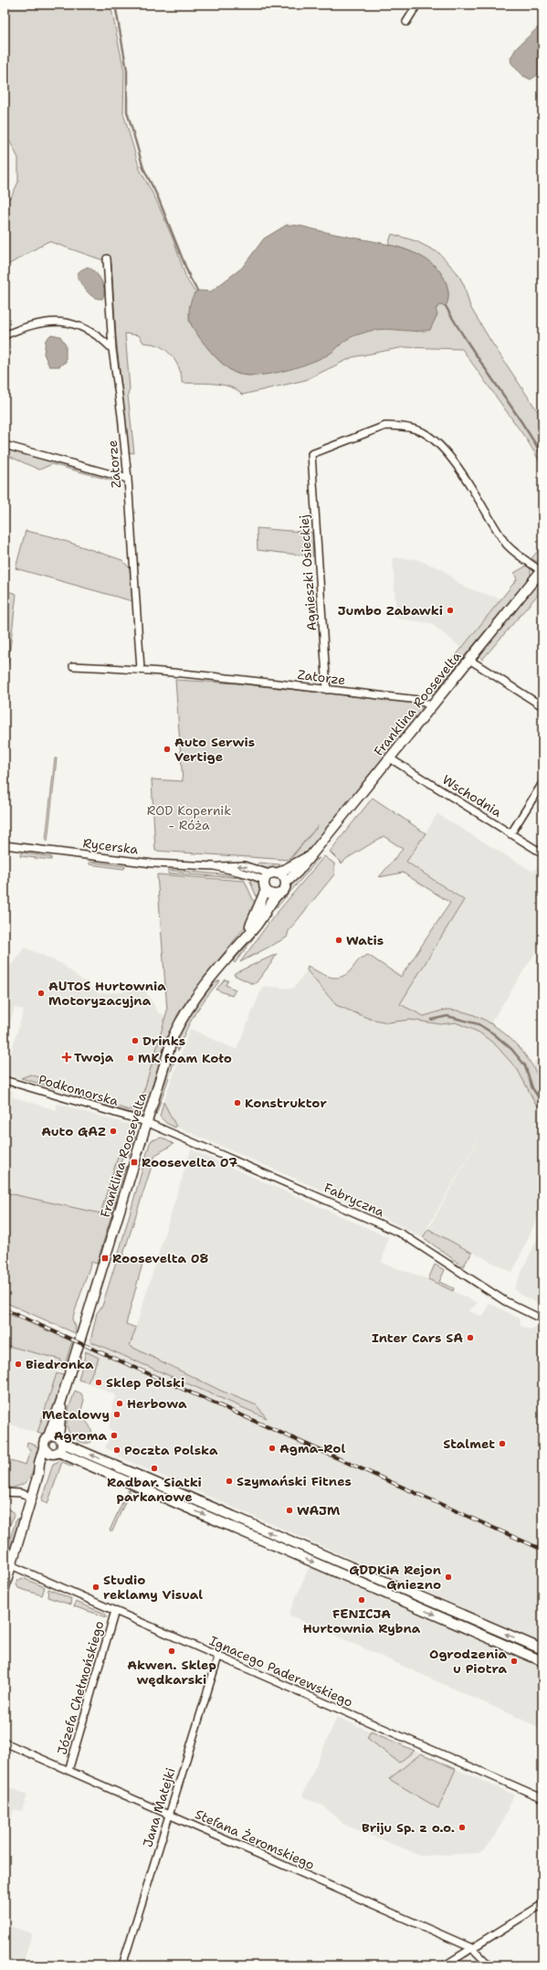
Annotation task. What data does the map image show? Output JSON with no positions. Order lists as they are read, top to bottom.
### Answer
{
  "streets": {
    "street": [
      "Zatorze",
      "Agnieszki Osieckiej",
      "Franklina Roosevelta",
      "Wschodnia",
      "Rycerska",
      "Podkomorska",
      "Fabryczna",
      "Ignacego Paderewskiego",
      "Józefa Chełmońskiego",
      "Jana Matejki",
      "Stefana Żeromskiego"
    ]
  },
  "crossings": [
    ["Zatorze", "Agnieszki Osieckiej"],
    ["Zatorze", "Franklina Roosevelta"],
    ["Agnieszki Osieckiej", "Franklina Roosevelta"],
    ["Franklina Roosevelta", "Wschodnia"],
    ["Franklina Roosevelta", "Rycerska"],
    ["Franklina Roosevelta", "Podkomorska"],
    ["Franklina Roosevelta", "Fabryczna"],
    ["Podkomorska", "Fabryczna"],
    ["Ignacego Paderewskiego", "Józefa Chełmońskiego"],
    ["Ignacego Paderewskiego", "Jana Matejki"],
    ["Józefa Chełmońskiego", "Stefana Żeromskiego"],
    ["Jana Matejki", "Stefana Żeromskiego"]
  ],
  "parks": ["ROD Kopernik - Róża"],
  "places": {
    "other": [
      "Jumbo Zabawki",
      "Auto Serwis Vertige",
      "Watis",
      "AUTOS Hurtownia Motoryzacyjna",
      "Drinks",
      "MK foam Koło",
      "Konstruktor",
      "Auto GAZ",
      "Inter Cars SA",
      "Biedronka",
      "Sklep Polski",
      "Herbowa",
      "Metalowy",
      "Agroma",
      "Stalmet",
      "Agma-Rol",
      "Poczta Polska",
      "Radbar. Siatki parkanowe",
      "Szymański Fitnes",
      "WAJM",
      "GDDKiA Rejon Gniezno",
      "Studio reklamy Visual",
      "FENICJA Hurtownia Rybna",
      "Akwen. Sklep wędkarski",
      "Ogrodzenia u Piotra",
      "Briju Sp. z o.o."
    ],
    "health": ["Twoja"],
    "transit": ["Roosevelta 07", "Roosevelta 08"]
  }
}
